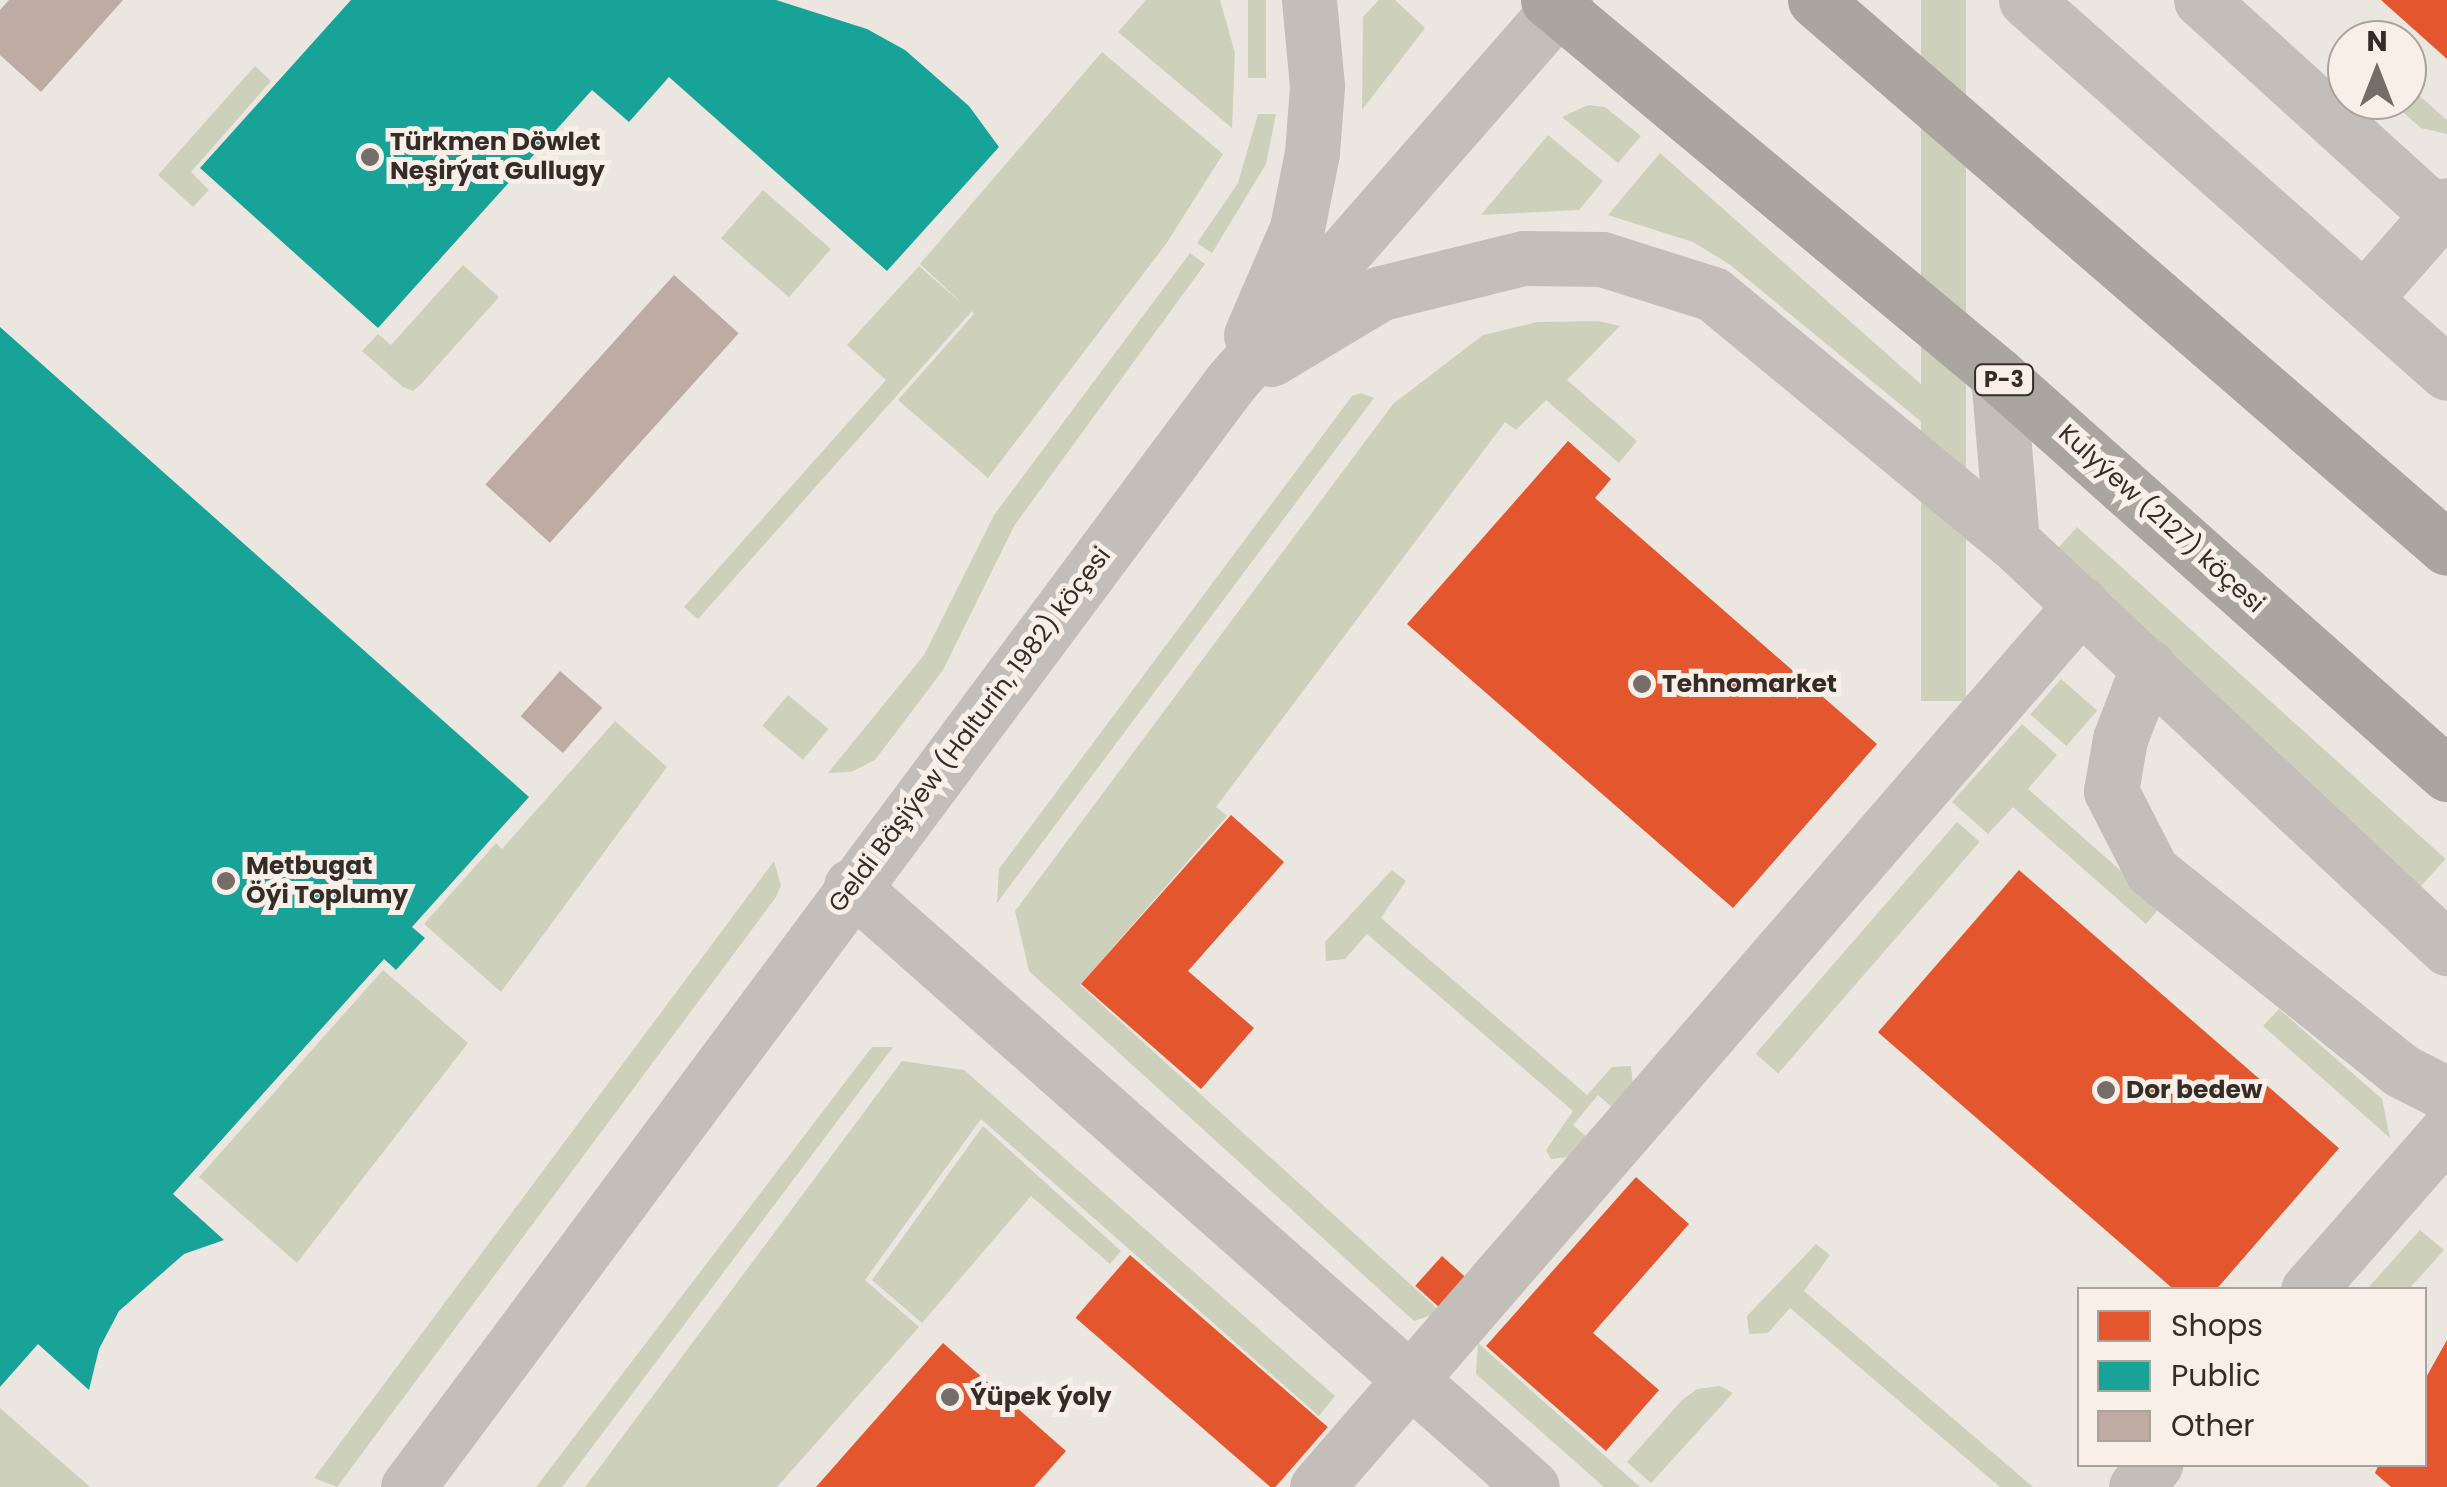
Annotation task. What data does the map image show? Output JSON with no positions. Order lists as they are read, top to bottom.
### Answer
{
  "streets": {
    "highway": ["P-3", "Kulyýew (2127) köçesi"],
    "street": ["Geldi Bäşiýew (Halturin, 1982) köçesi"]
  },
  "crossings": [
    ["Kulyýew (2127) köçesi", "Geldi Bäşiýew (Halturin, 1982) köçesi"]
  ],
  "places": [
    "Türkmen Döwlet Neşirýat Gullugy",
    "Tehnomarket",
    "Metbugat Öýi Toplumy",
    "Dor bedew",
    "Ýüpek ýoly"
  ],
  "legend": ["Shops", "Public", "Other"],
  "north": "top"
}
